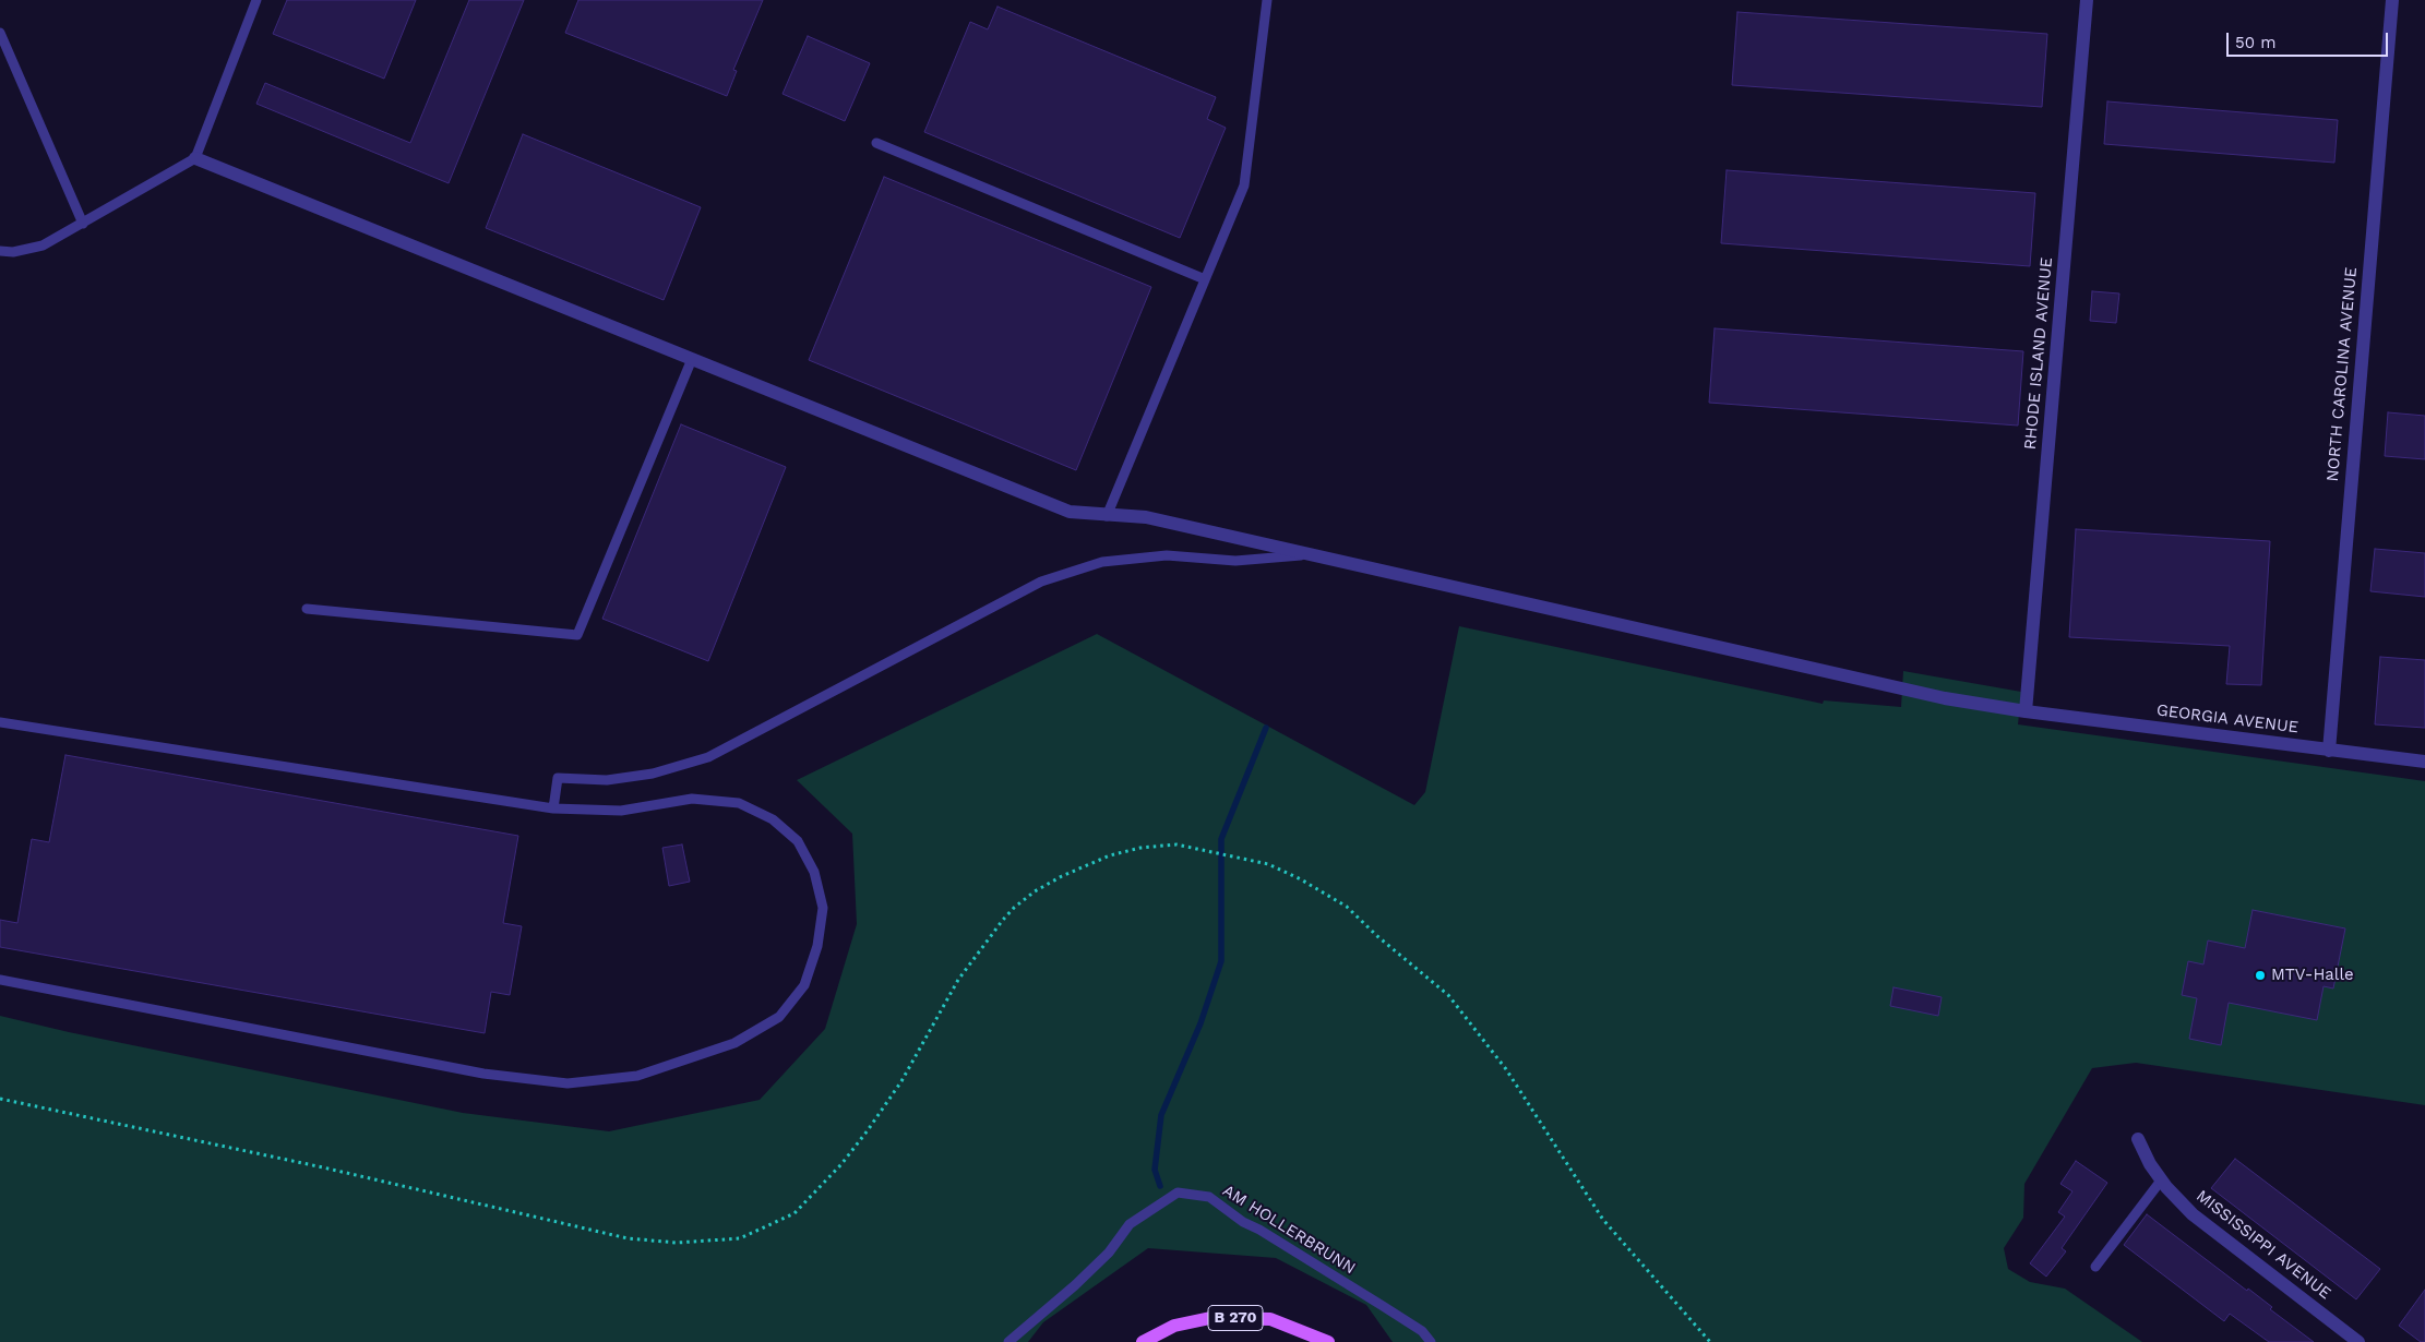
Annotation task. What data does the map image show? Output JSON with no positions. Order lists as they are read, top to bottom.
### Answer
{
  "streets": {
    "main road": ["B 270"],
    "street": [
      "RHODE ISLAND AVENUE",
      "NORTH CAROLINA AVENUE",
      "GEORGIA AVENUE",
      "MISSISSIPPI AVENUE"
    ],
    "lane": ["AM HOLLERBRUNN"]
  },
  "crossings": [
    ["RHODE ISLAND AVENUE", "GEORGIA AVENUE"],
    ["NORTH CAROLINA AVENUE", "GEORGIA AVENUE"]
  ],
  "places": ["MTV-Halle"],
  "scale_bar": "50 m"
}
